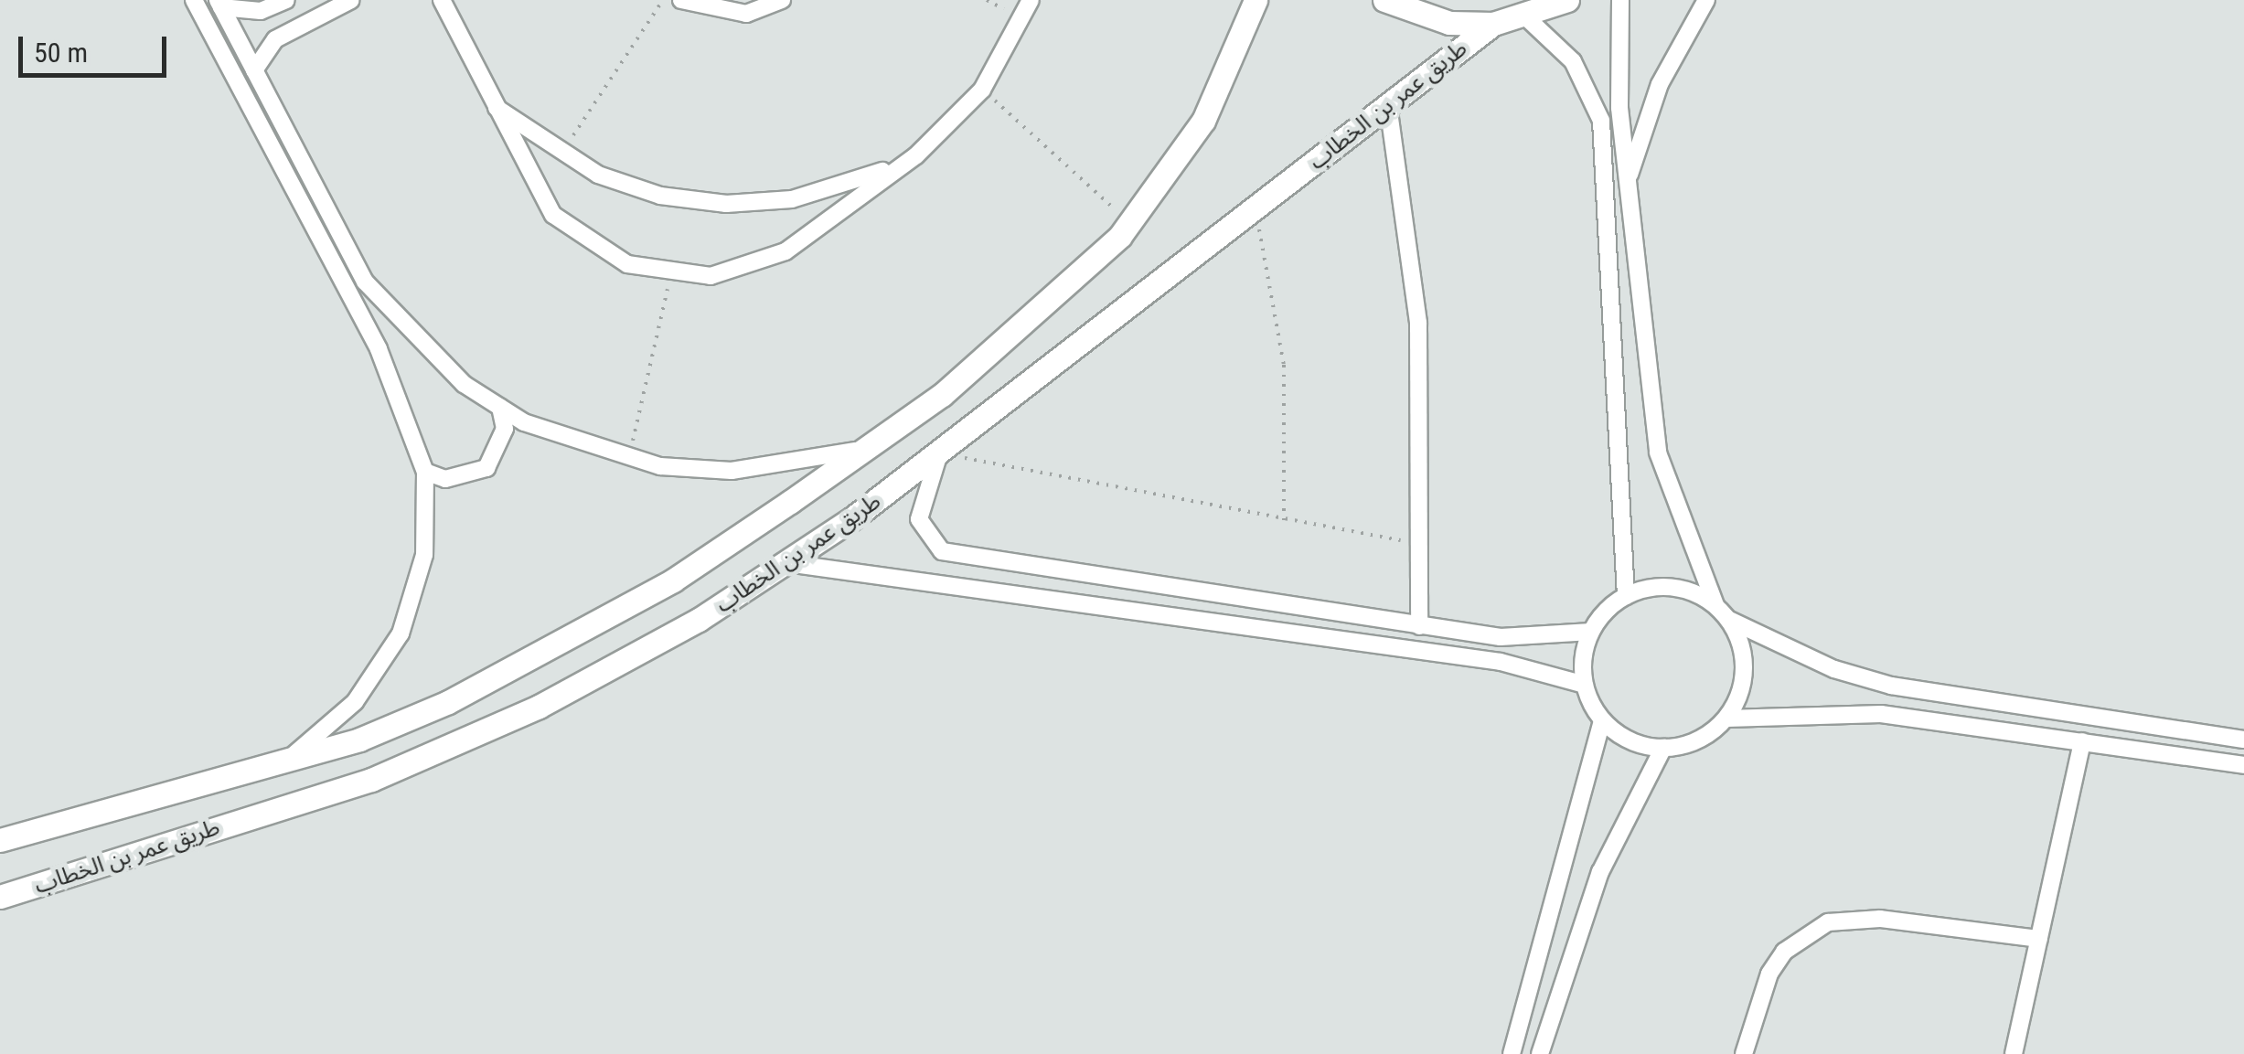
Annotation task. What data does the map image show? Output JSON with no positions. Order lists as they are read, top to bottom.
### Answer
{
  "streets": {
    "street": ["طريق عمر بن الخطاب"]
  },
  "scale_bar": "50 m"
}
